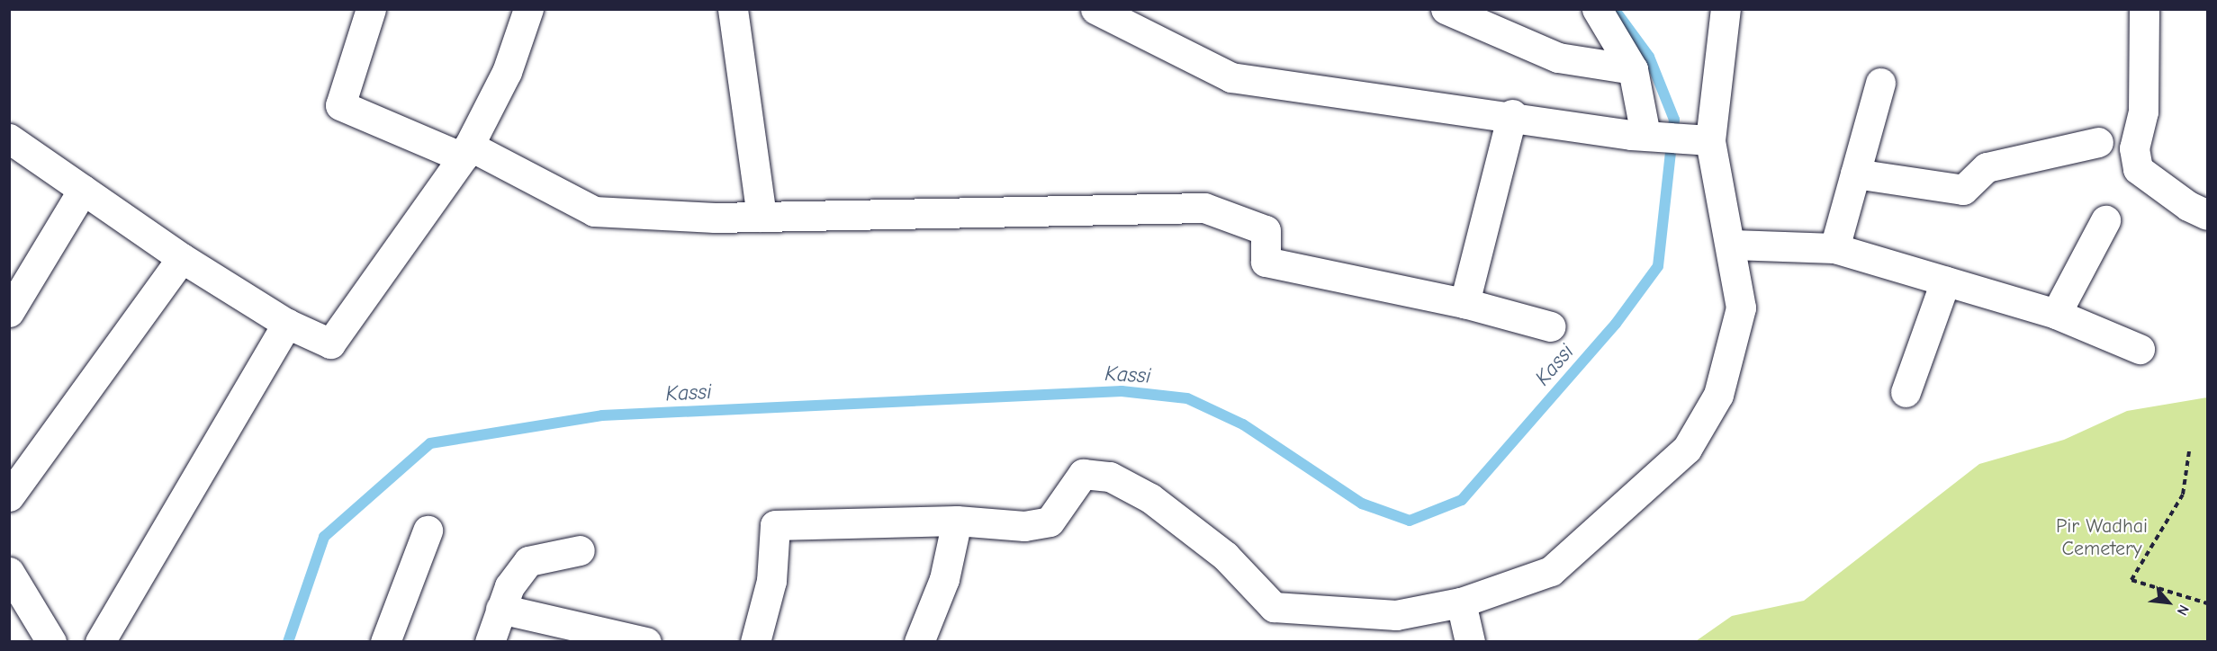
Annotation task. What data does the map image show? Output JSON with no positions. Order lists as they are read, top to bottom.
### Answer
{
  "water": ["Kassi"],
  "parks": ["Pir Wadhai Cemetery"],
  "north": "bottom right"
}
